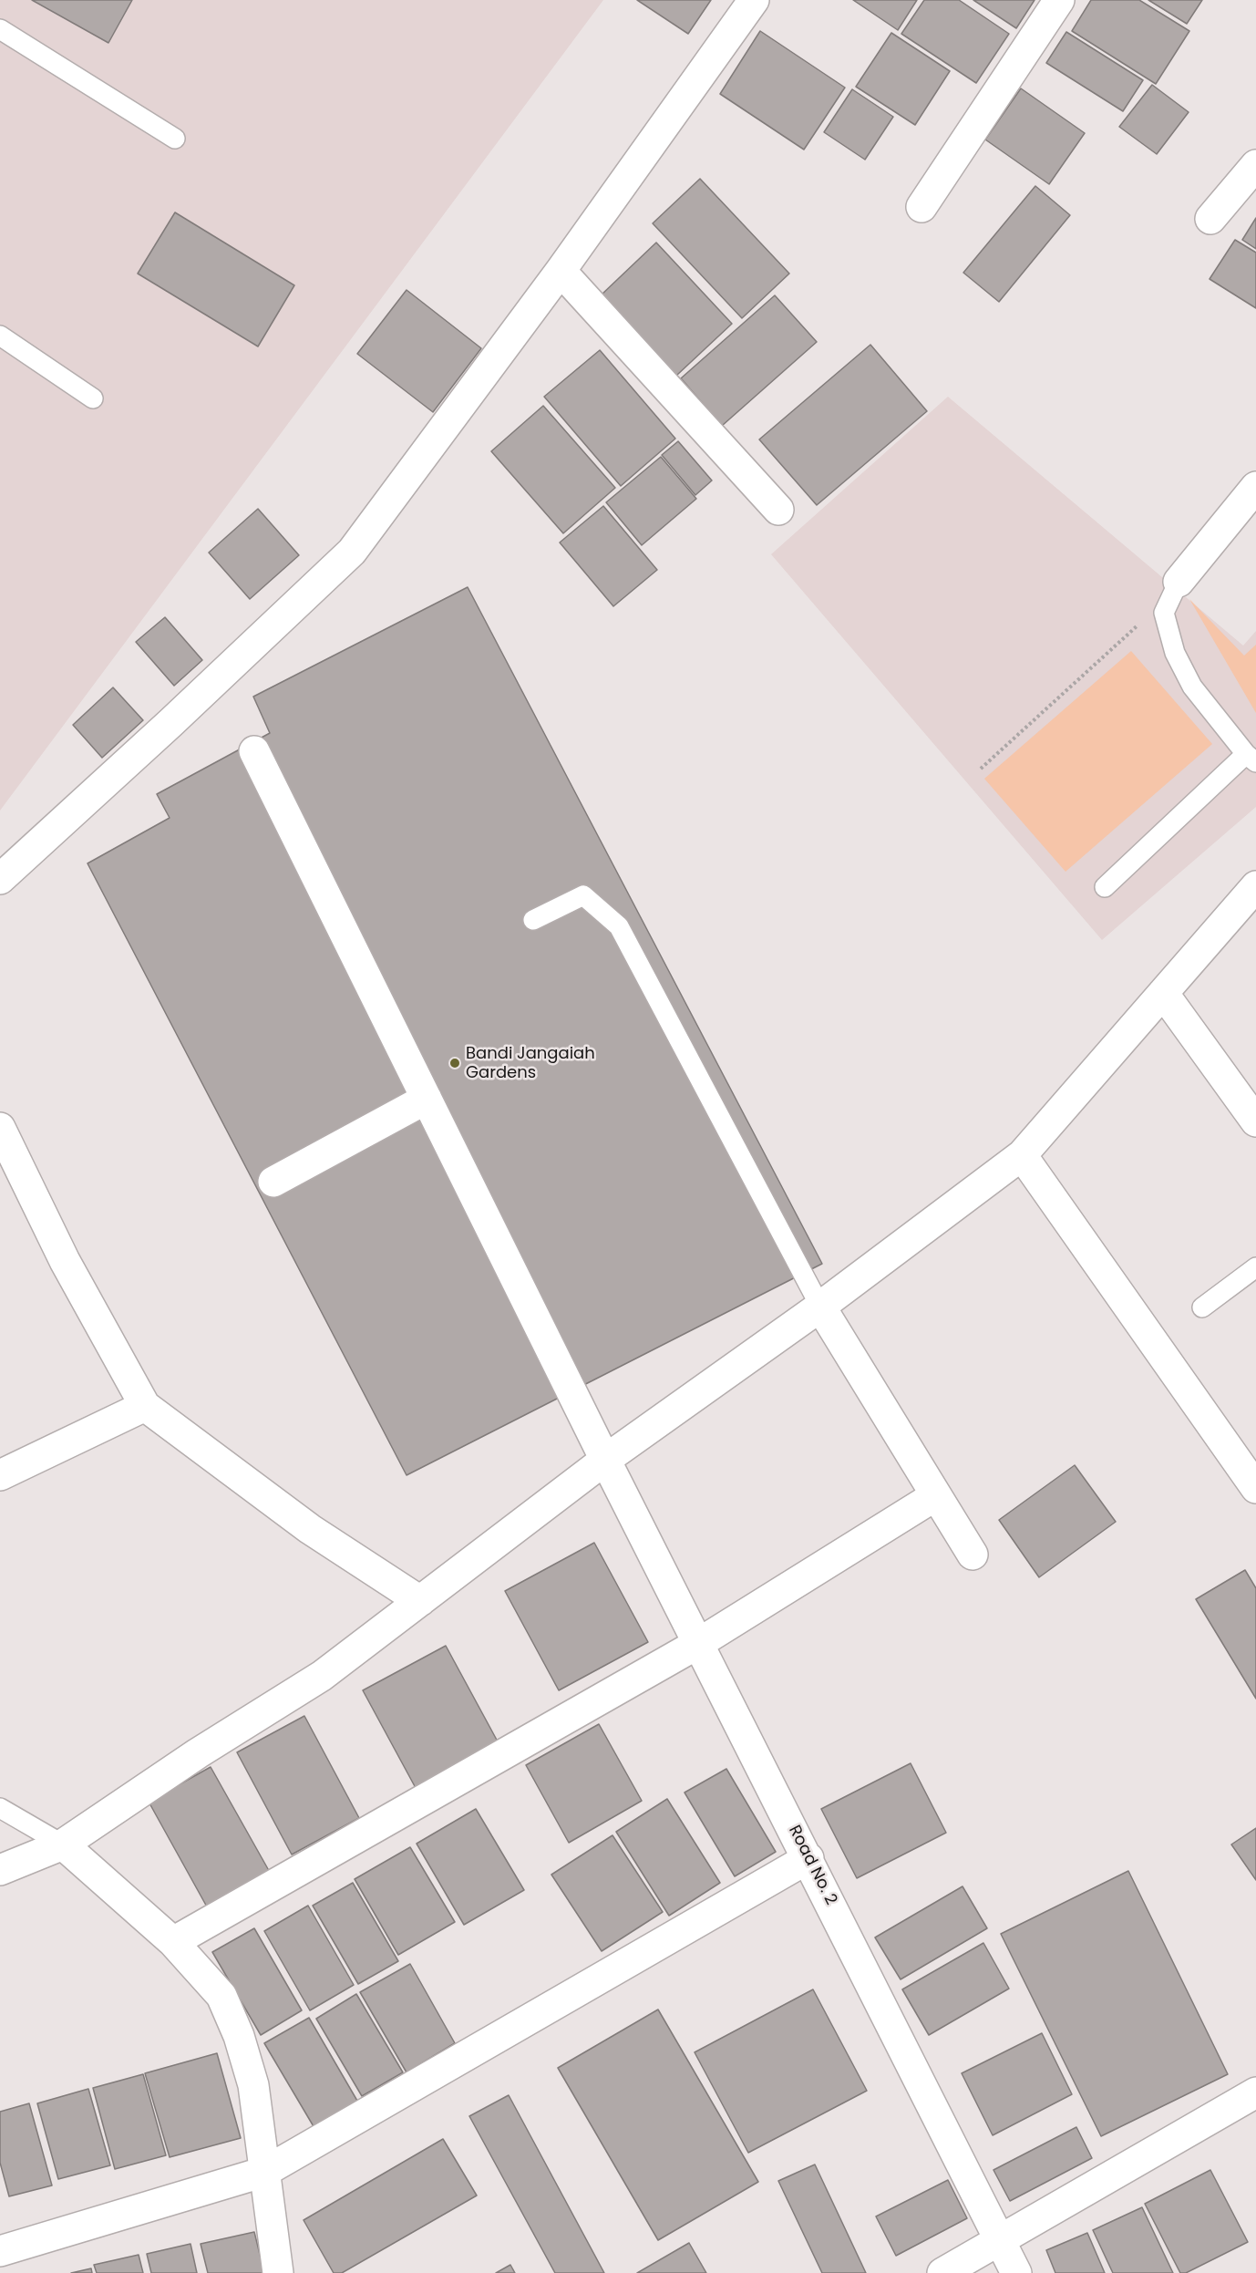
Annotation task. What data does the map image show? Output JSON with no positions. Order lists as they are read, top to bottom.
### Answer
{
  "streets": {
    "street": ["Road No. 2"]
  },
  "places": ["Bandi Jangaiah Gardens"]
}
